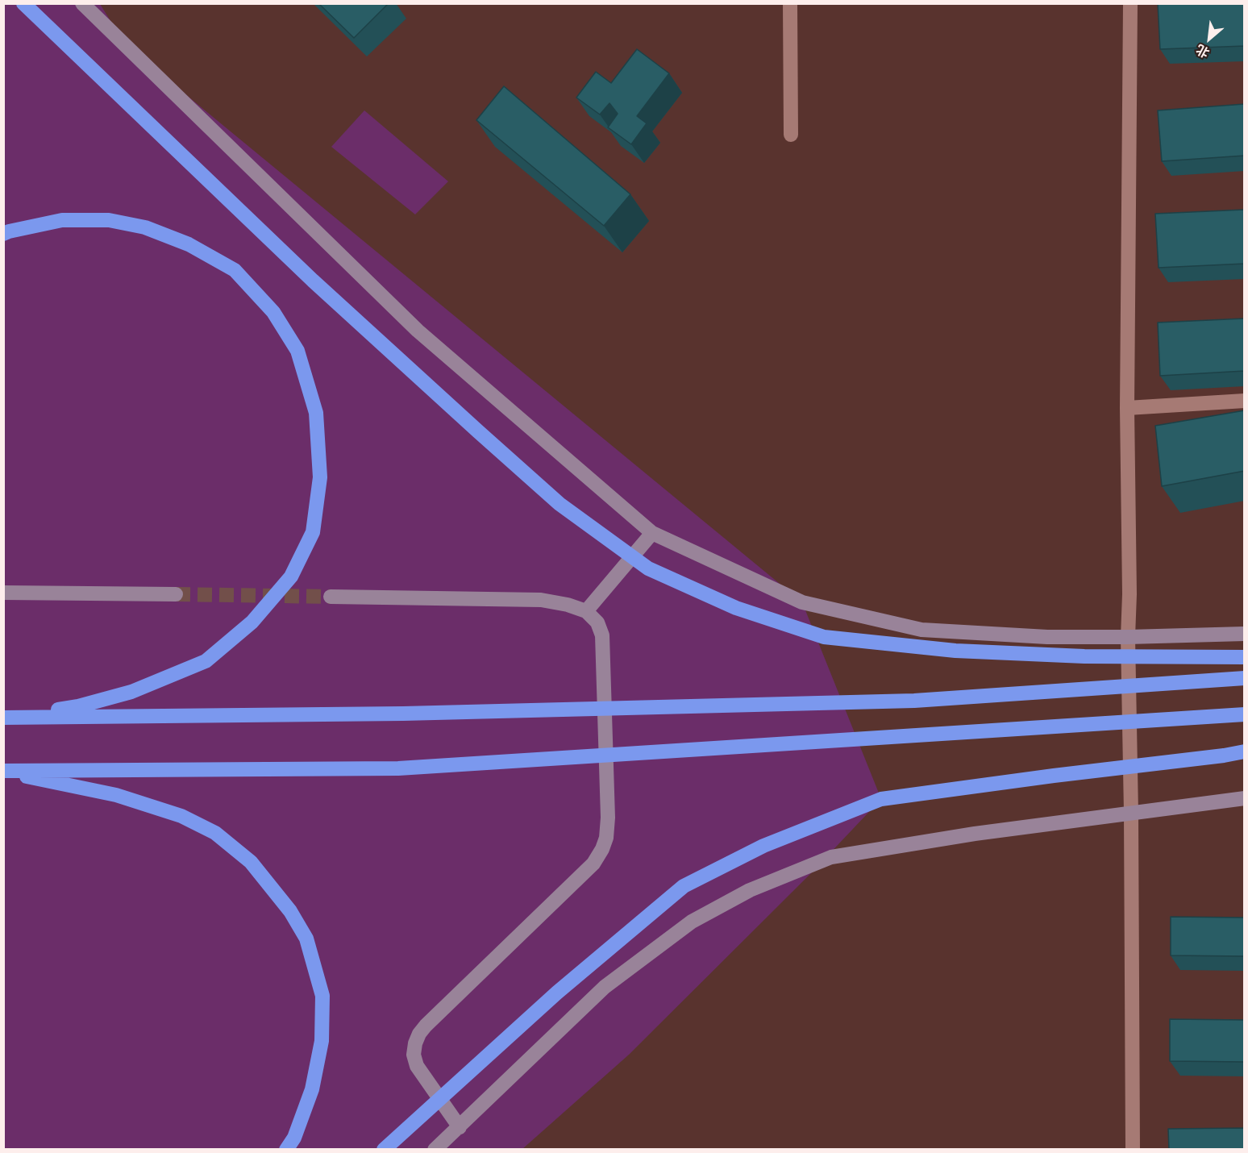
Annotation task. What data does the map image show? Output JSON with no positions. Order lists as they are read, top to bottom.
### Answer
{
  "north": "bottom left"
}
